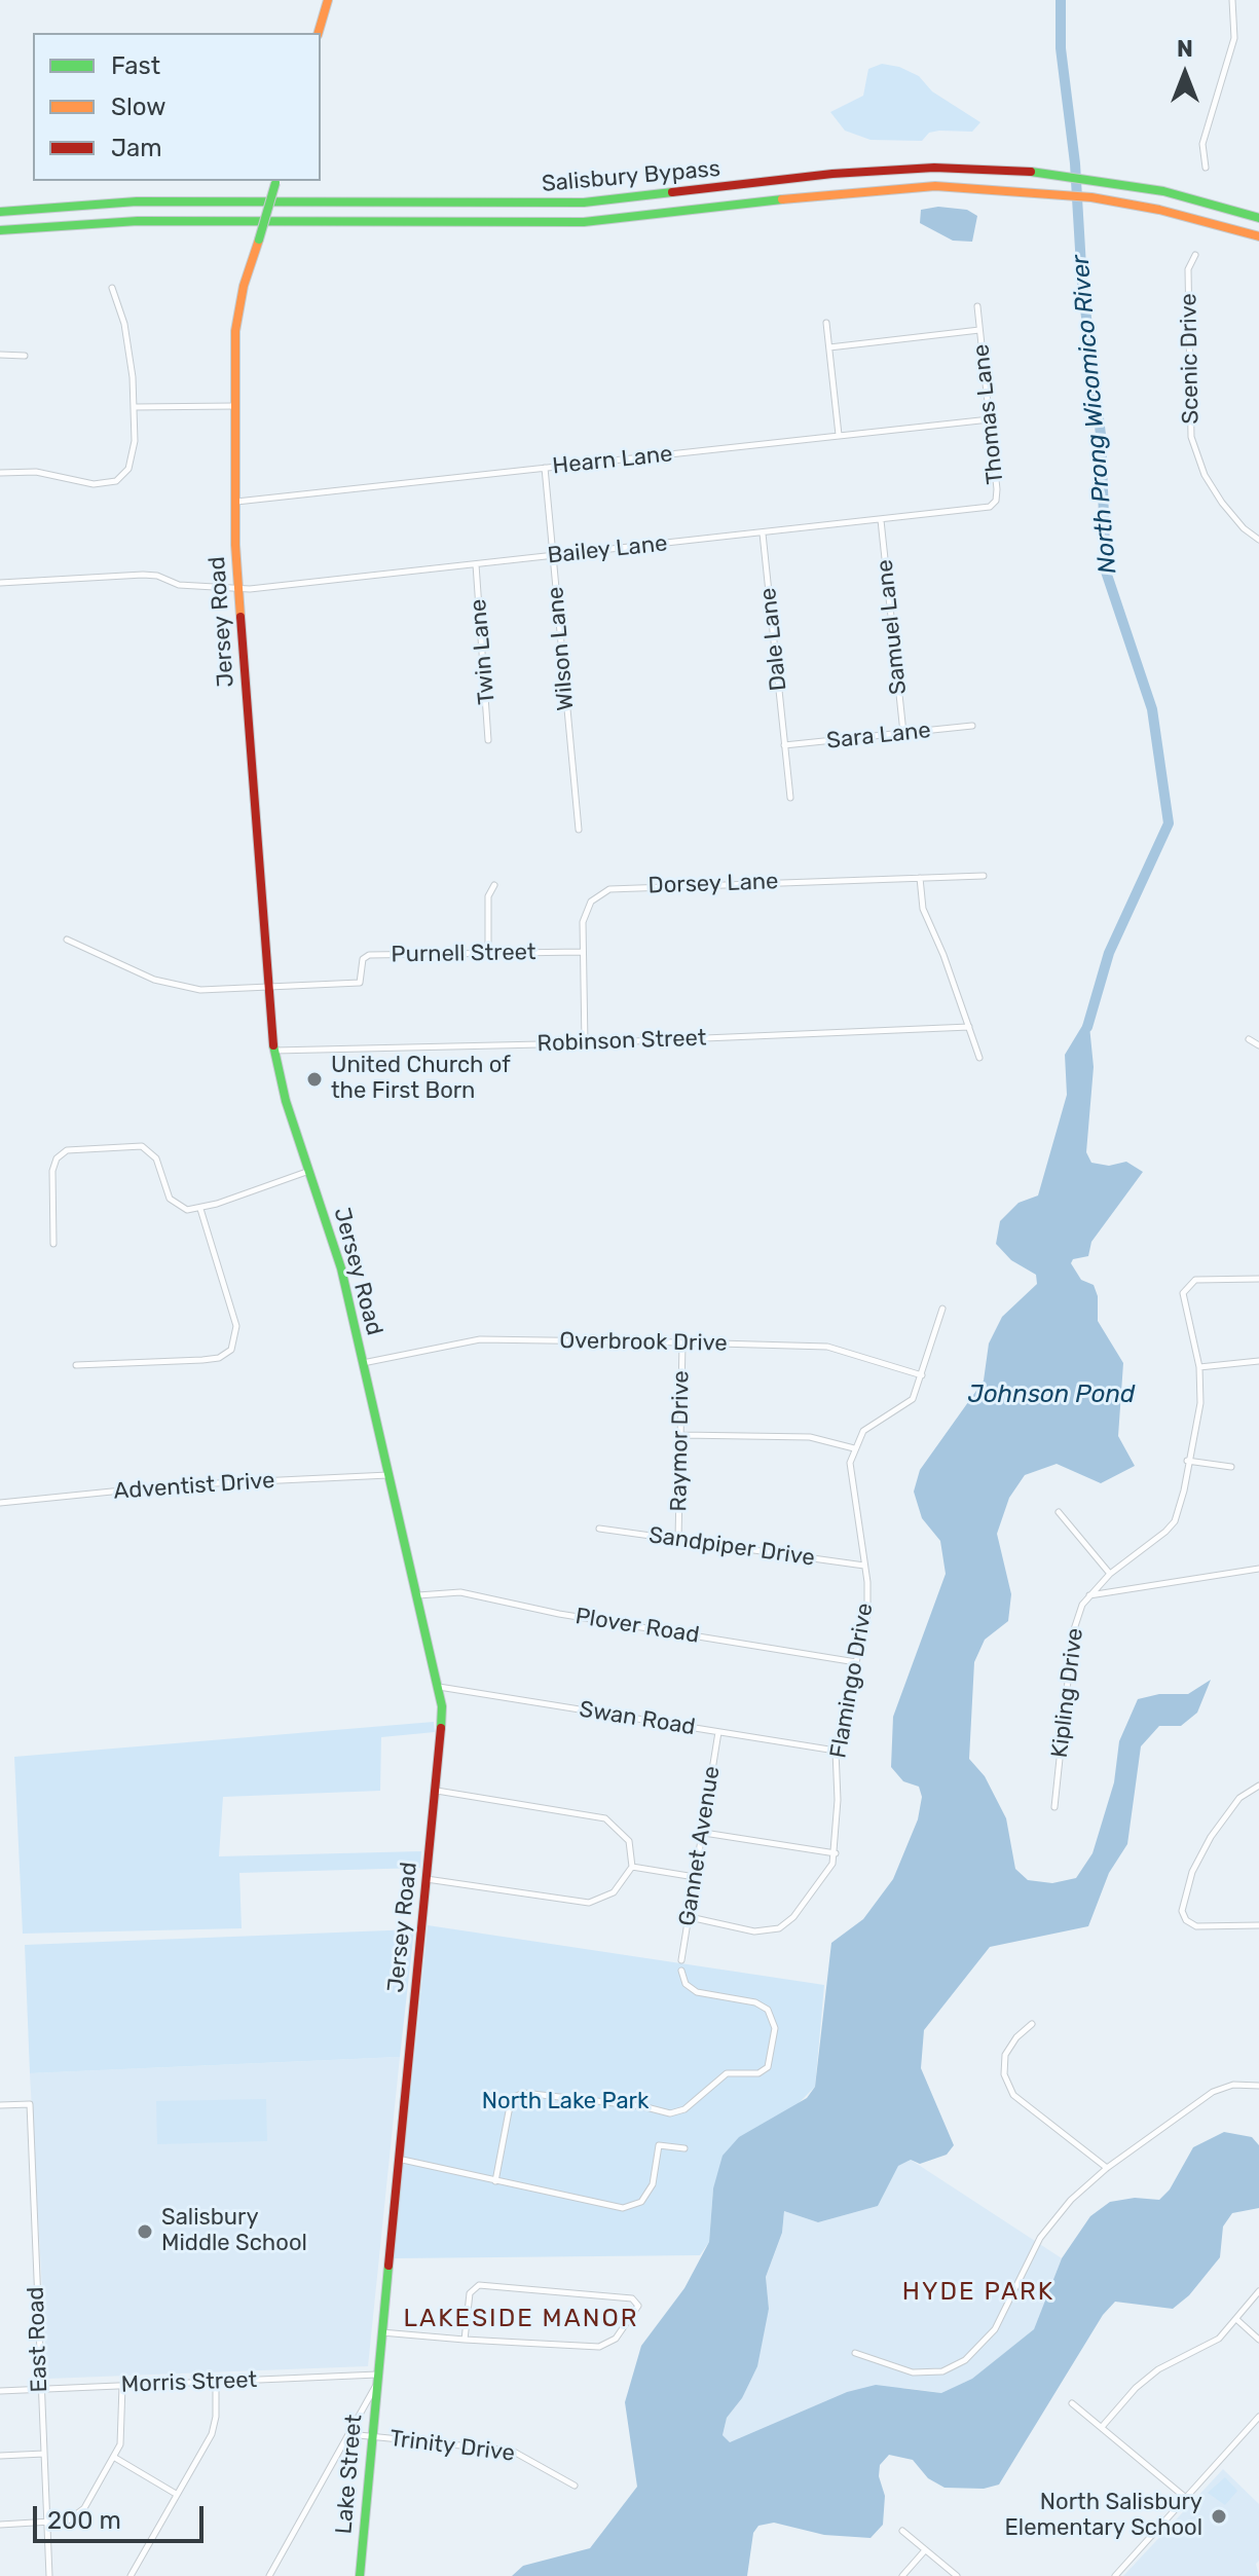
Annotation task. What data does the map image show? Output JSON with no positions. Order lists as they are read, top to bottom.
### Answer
{
  "streets": {
    "main road": ["Salisbury Bypass", "Jersey Road", "Lake Street"],
    "street": [
      "Scenic Drive",
      "Thomas Lane",
      "Hearn Lane",
      "Bailey Lane",
      "Samuel Lane",
      "Dale Lane",
      "Wilson Lane",
      "Twin Lane",
      "Sara Lane",
      "Dorsey Lane",
      "Purnell Street",
      "Robinson Street",
      "Overbrook Drive",
      "Raymor Drive",
      "Adventist Drive",
      "Sandpiper Drive",
      "Plover Road",
      "Flamingo Drive",
      "Kipling Drive",
      "Swan Road",
      "Gannet Avenue",
      "East Road",
      "Morris Street",
      "Trinity Drive"
    ]
  },
  "crossings": [
    ["Thomas Lane", "Hearn Lane"],
    ["Thomas Lane", "Bailey Lane"],
    ["Hearn Lane", "Jersey Road"],
    ["Hearn Lane", "Wilson Lane"],
    ["Bailey Lane", "Jersey Road"],
    ["Bailey Lane", "Samuel Lane"],
    ["Bailey Lane", "Dale Lane"],
    ["Bailey Lane", "Wilson Lane"],
    ["Bailey Lane", "Twin Lane"],
    ["Jersey Road", "Purnell Street"],
    ["Jersey Road", "Robinson Street"],
    ["Jersey Road", "Overbrook Drive"],
    ["Jersey Road", "Adventist Drive"],
    ["Jersey Road", "Plover Road"],
    ["Jersey Road", "Swan Road"],
    ["Jersey Road", "Morris Street"],
    ["Jersey Road", "Lake Street"],
    ["Samuel Lane", "Sara Lane"],
    ["Dale Lane", "Sara Lane"],
    ["Dorsey Lane", "Purnell Street"],
    ["Dorsey Lane", "Robinson Street"],
    ["Overbrook Drive", "Raymor Drive"],
    ["Raymor Drive", "Sandpiper Drive"],
    ["Sandpiper Drive", "Flamingo Drive"],
    ["Plover Road", "Flamingo Drive"],
    ["Flamingo Drive", "Swan Road"],
    ["Flamingo Drive", "Gannet Avenue"],
    ["Swan Road", "Gannet Avenue"],
    ["East Road", "Morris Street"],
    ["Morris Street", "Lake Street"],
    ["Trinity Drive", "Lake Street"]
  ],
  "districts": ["HYDE PARK", "LAKESIDE MANOR"],
  "water": ["North Prong Wicomico River", "Johnson Pond"],
  "parks": ["North Lake Park"],
  "places": ["United Church of the First Born", "Salisbury Middle School", "North Salisbury Elementary School"],
  "legend": ["Fast", "Slow", "Jam"],
  "scale_bar": "200 m",
  "north": "top"
}
